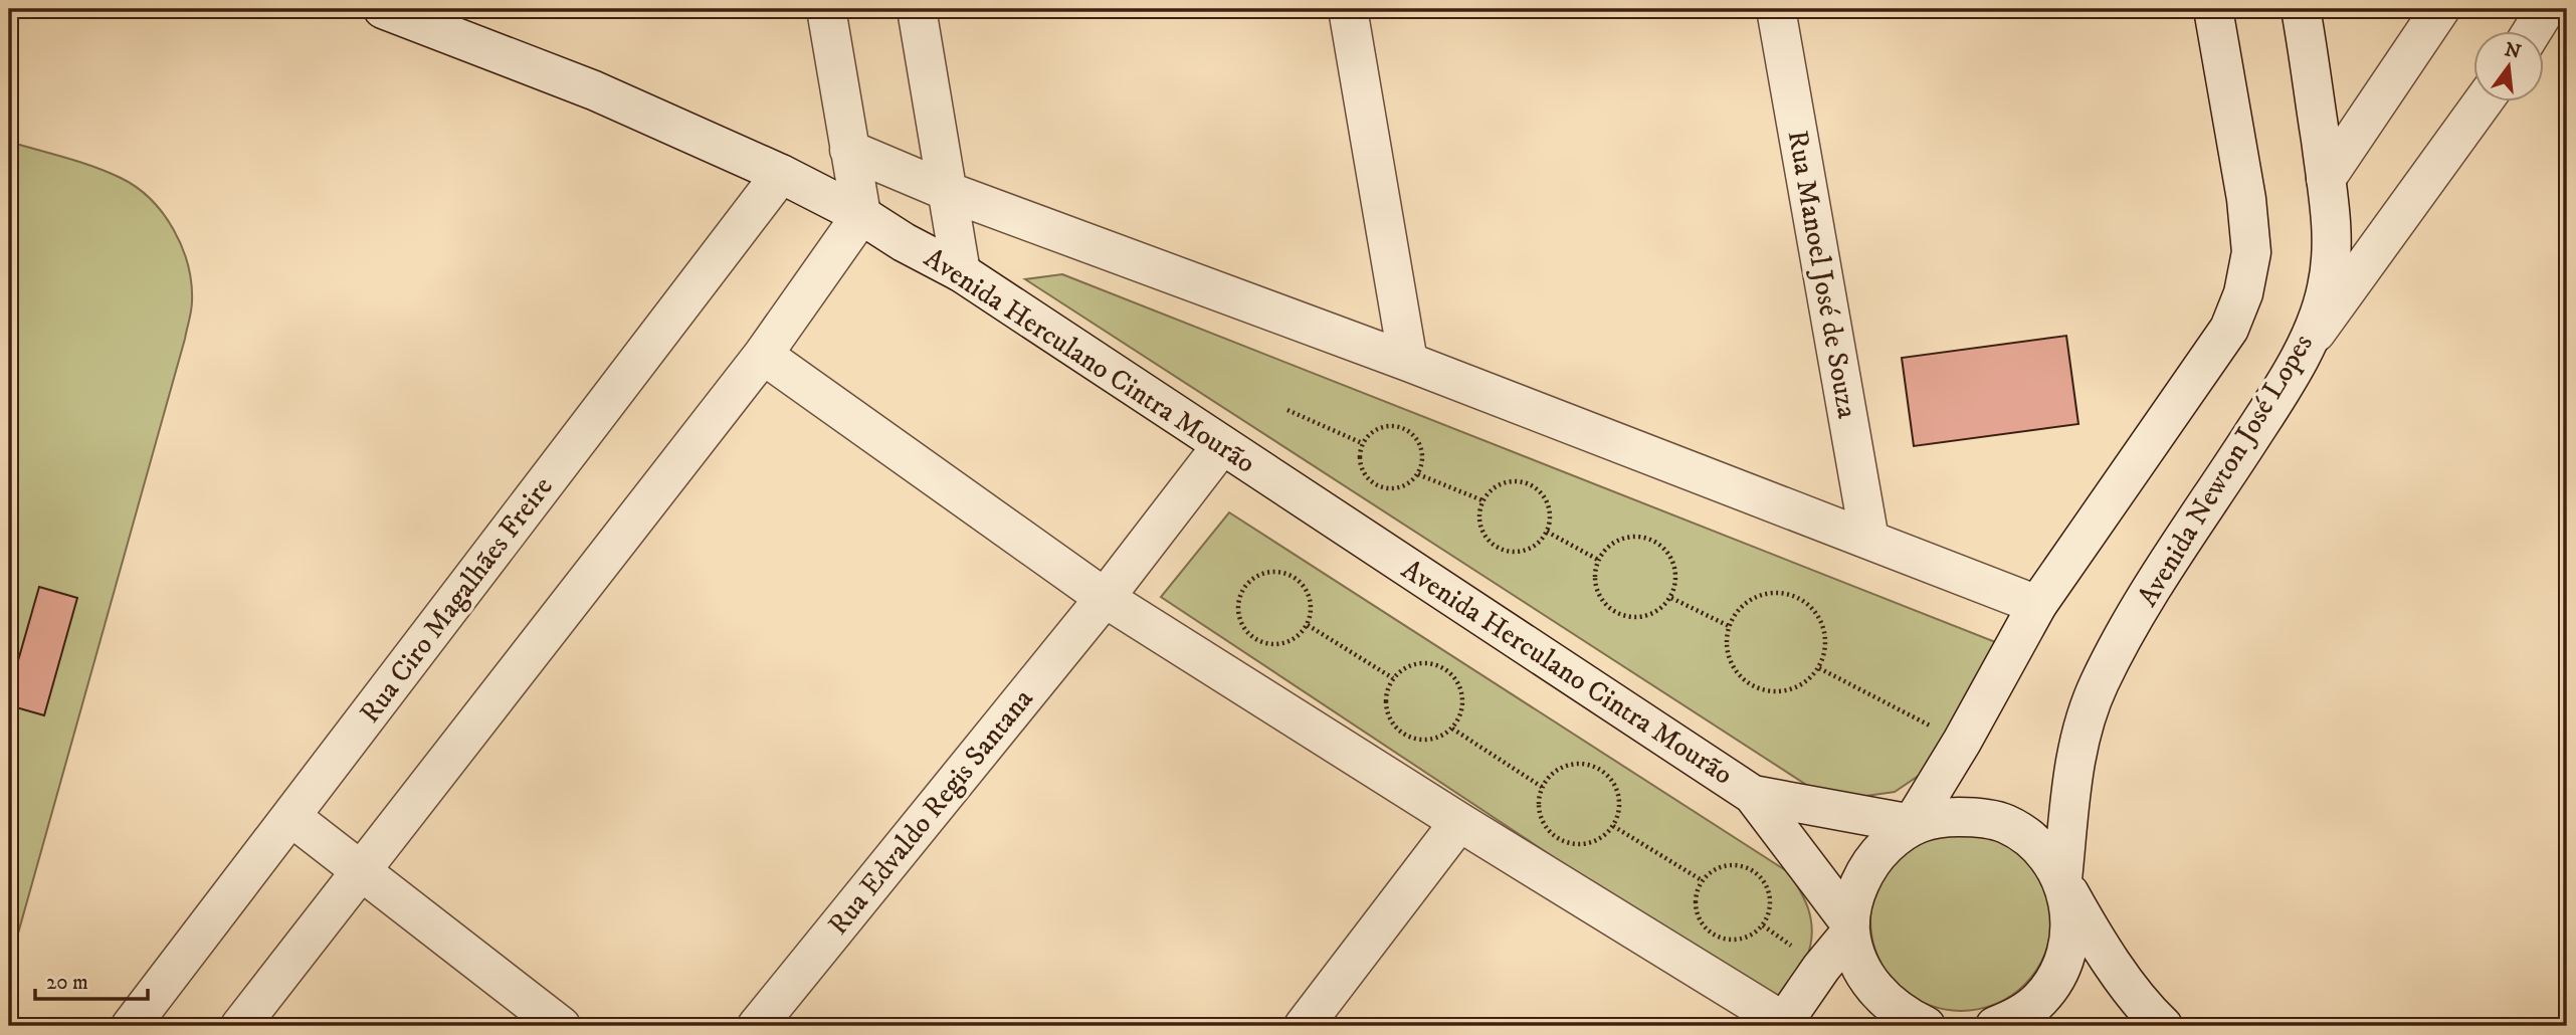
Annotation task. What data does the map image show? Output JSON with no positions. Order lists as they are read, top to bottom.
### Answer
{
  "streets": {
    "street": [
      "Rua Manoel José de Souza",
      "Avenida Herculano Cintra Mourão",
      "Avenida Newton José Lopes",
      "Rua Ciro Magalhães Freire",
      "Rua Edvaldo Regis Santana"
    ]
  },
  "crossings": [
    ["Avenida Herculano Cintra Mourão", "Rua Ciro Magalhães Freire"],
    ["Avenida Herculano Cintra Mourão", "Rua Edvaldo Regis Santana"]
  ],
  "scale_bar": "20 m",
  "north": "top"
}
